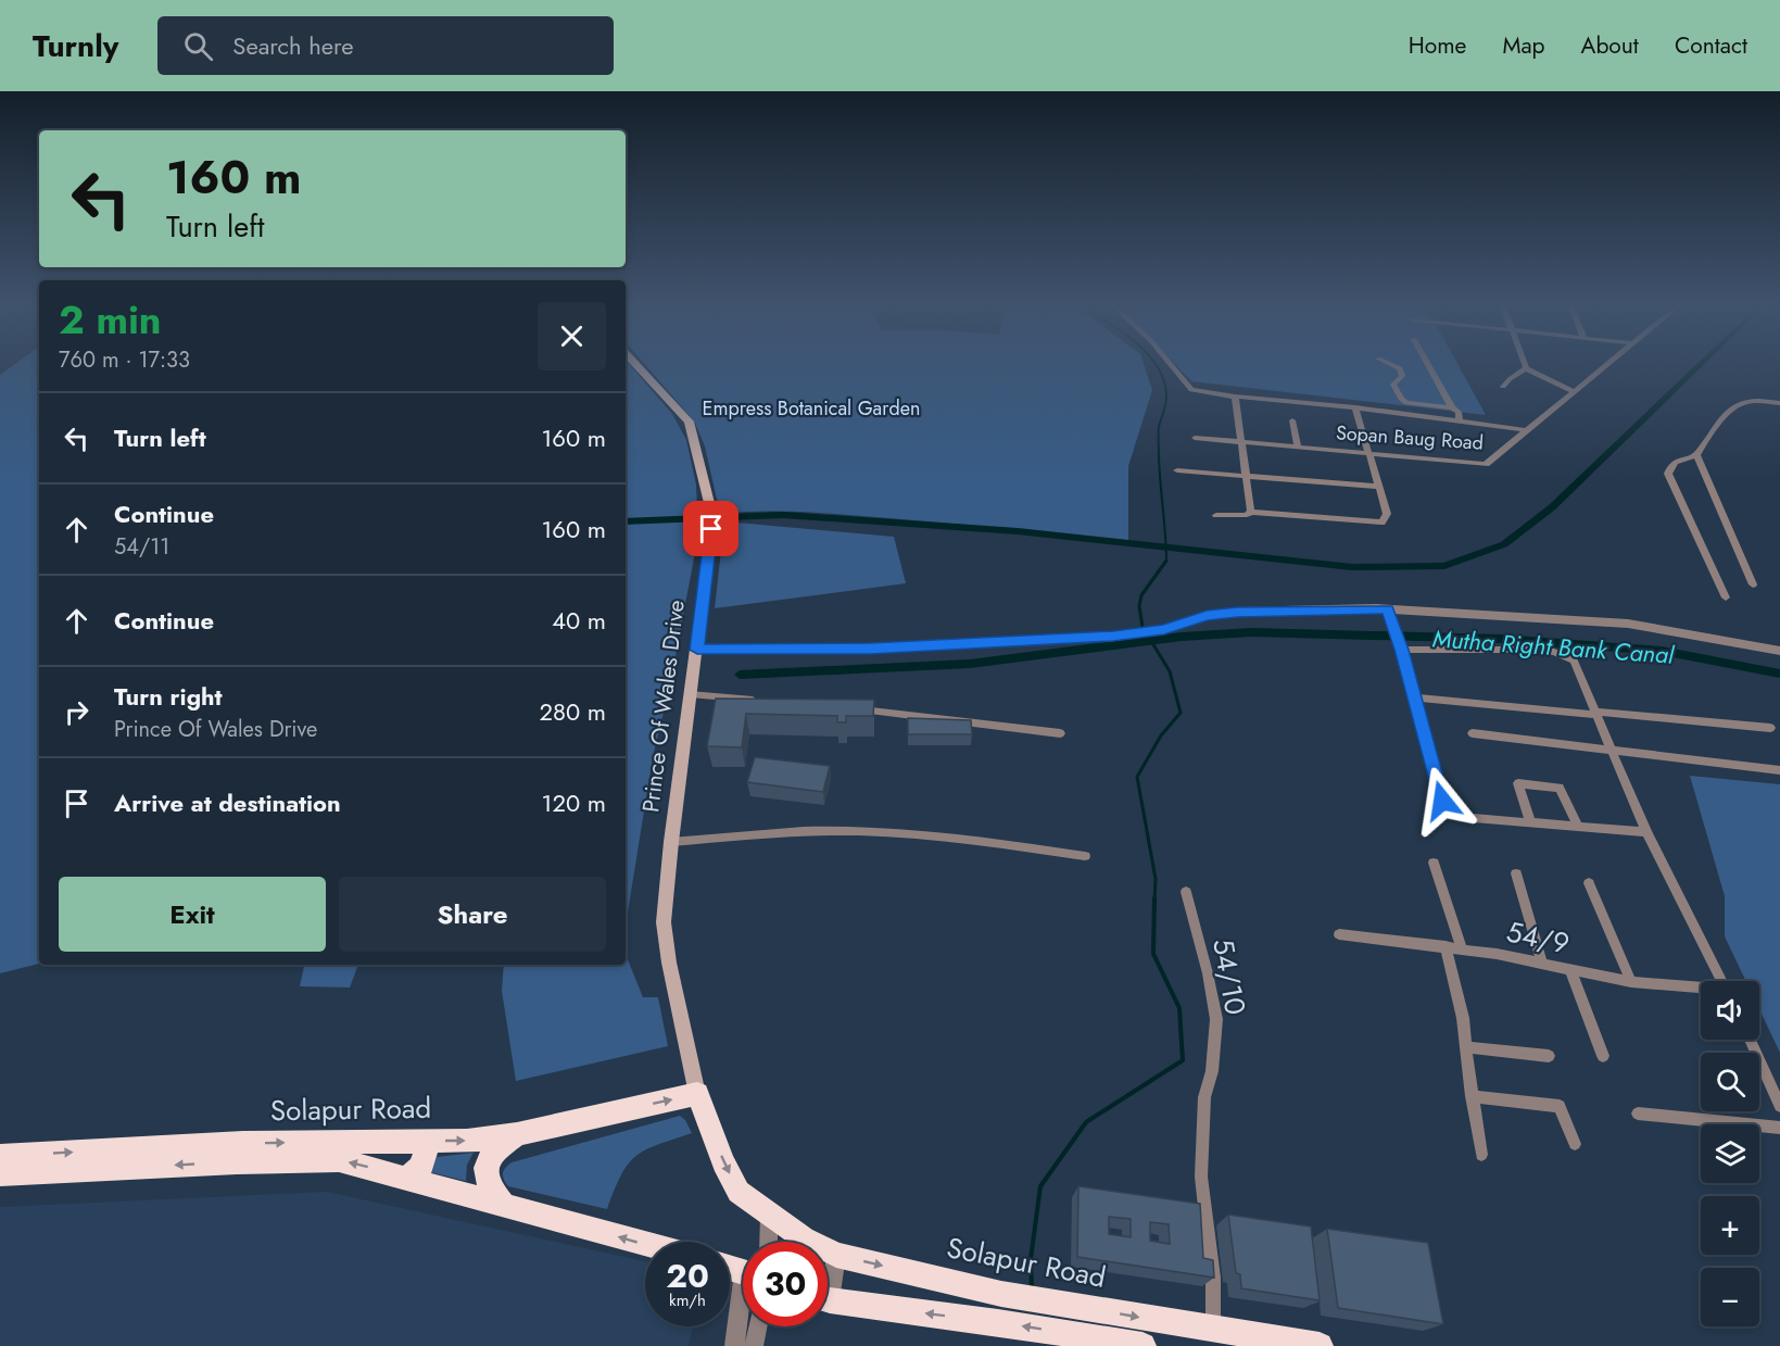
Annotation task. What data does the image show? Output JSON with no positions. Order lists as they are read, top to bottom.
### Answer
{
  "streets": {
    "highway": ["Solapur Road"],
    "main road": ["Prince Of Wales Drive"],
    "street": ["Sopan Baug Road", "54/9", "54/10"]
  },
  "crossings": [
    ["Prince Of Wales Drive", "Solapur Road"],
    ["54/10", "Solapur Road"]
  ],
  "water": ["Mutha Right Bank Canal"],
  "parks": ["Empress Botanical Garden"],
  "page": {
    "header": "Turnly",
    "search": "Search here",
    "nav": [
      "Home",
      "Map",
      "About",
      "Contact"
    ],
    "turn": ["160 m", "Turn left"],
    "heading": ["2 min", "760 m · 17:33"],
    "list": [
      {
        "name": "Turn left",
        "value": "160 m"
      },
      {
        "name": "Continue",
        "note": "54/11",
        "value": "160 m"
      },
      {
        "name": "Continue",
        "value": "40 m"
      },
      {
        "name": "Turn right",
        "note": "Prince Of Wales Drive",
        "value": "280 m"
      },
      {
        "name": "Arrive at destination",
        "value": "120 m"
      }
    ],
    "buttons": ["Exit", "Share"],
    "map_buttons": ["+", "−"],
    "speed": "20 km/h",
    "limit": "30"
  }
}
